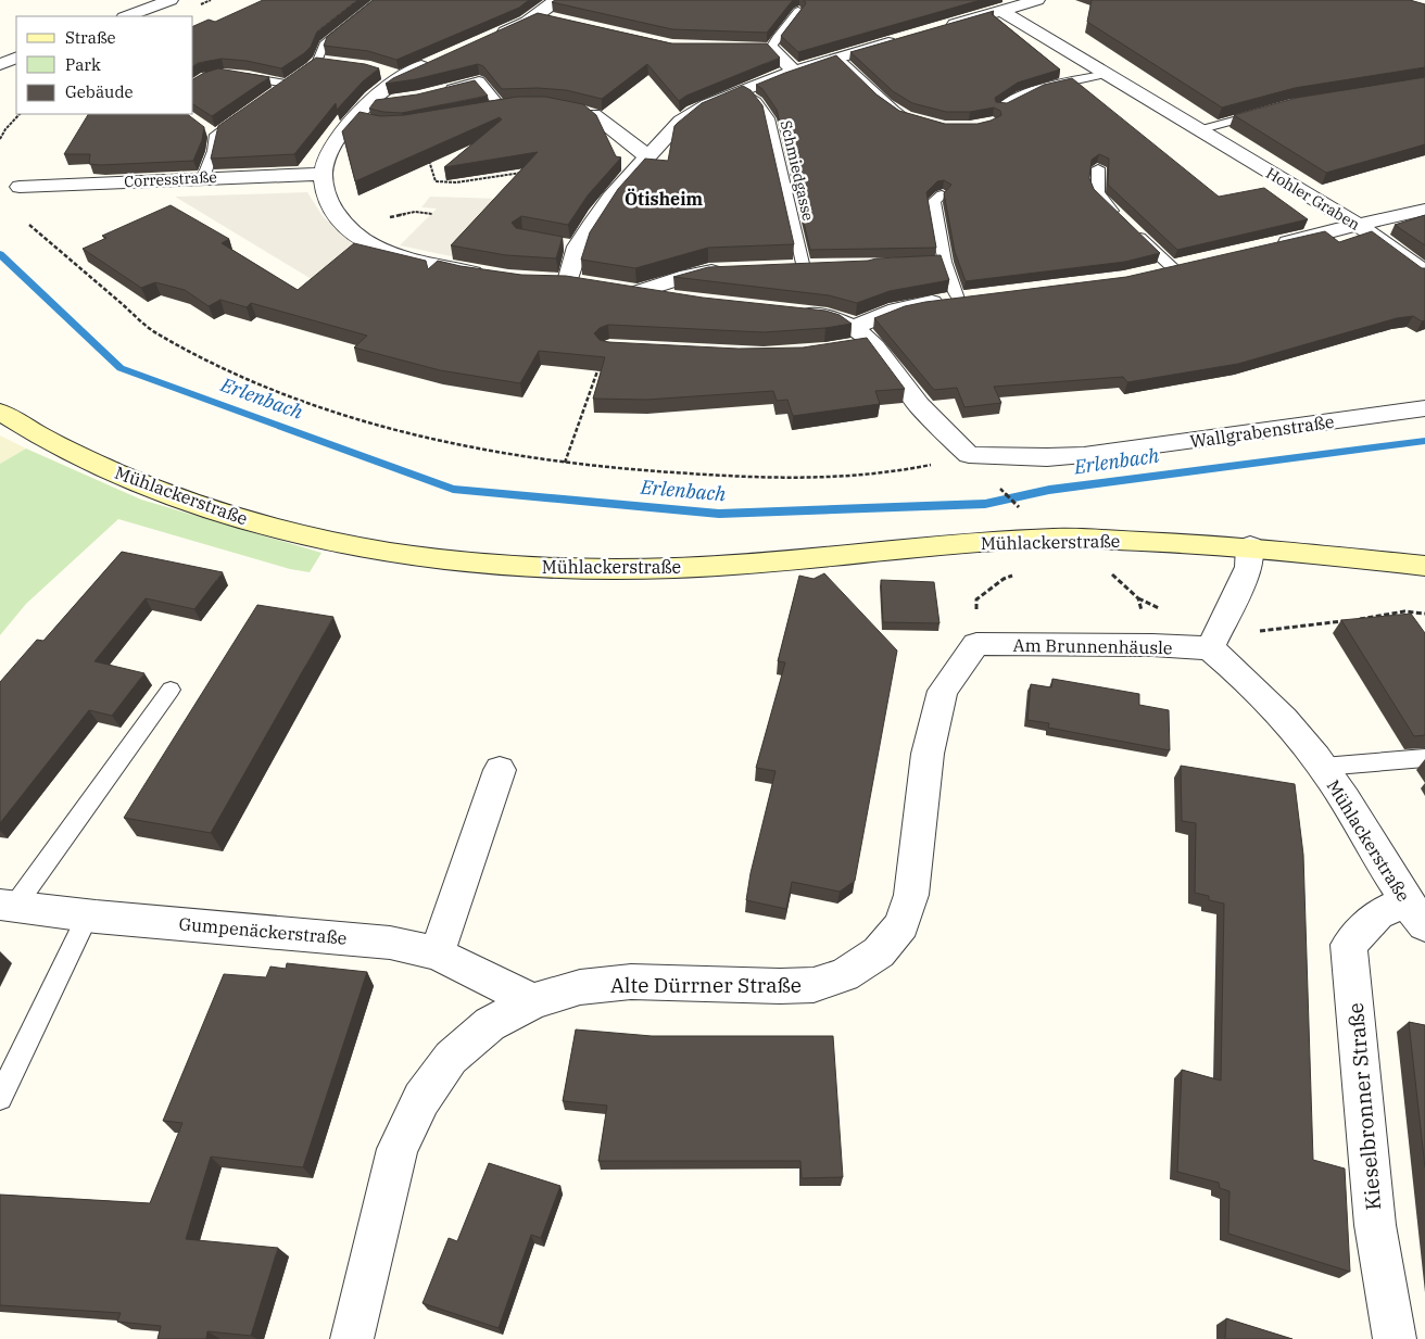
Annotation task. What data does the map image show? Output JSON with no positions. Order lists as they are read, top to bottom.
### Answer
{
  "streets": {
    "main road": ["Mühlackerstraße"],
    "street": [
      "Corresstraße",
      "Hohler Graben",
      "Wallgrabenstraße",
      "Am Brunnenhäusle",
      "Gumpenäckerstraße",
      "Alte Dürrner Straße",
      "Kieselbronner Straße"
    ],
    "lane": ["Schmiedgasse"]
  },
  "crossings": [
    ["Mühlackerstraße", "Am Brunnenhäusle"],
    ["Mühlackerstraße", "Kieselbronner Straße"],
    ["Am Brunnenhäusle", "Alte Dürrner Straße"],
    ["Gumpenäckerstraße", "Alte Dürrner Straße"]
  ],
  "districts": ["Ötisheim"],
  "water": ["Erlenbach"],
  "legend": ["Straße", "Park", "Gebäude"]
}
